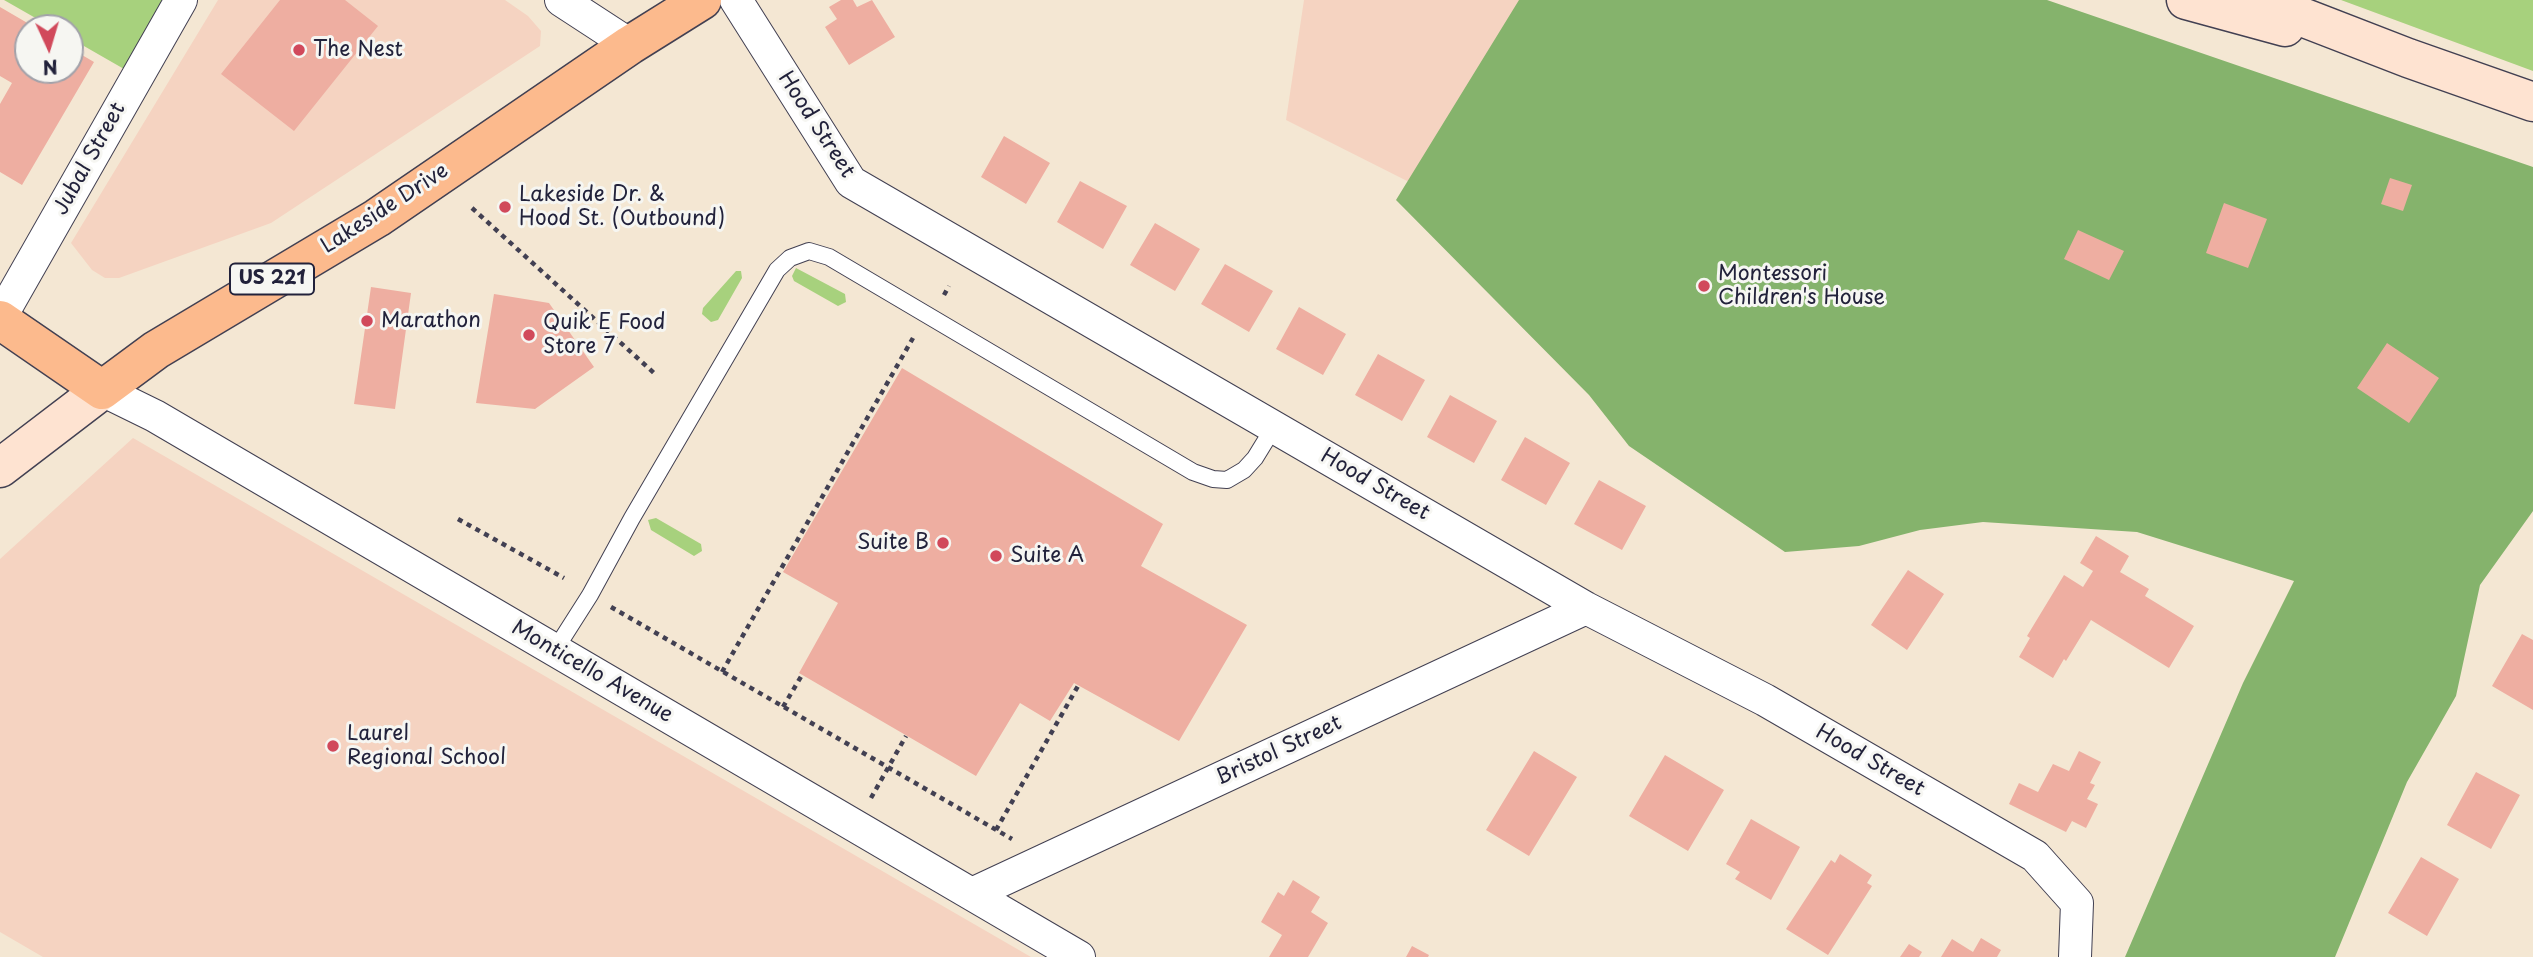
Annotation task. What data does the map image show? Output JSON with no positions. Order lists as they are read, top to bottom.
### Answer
{
  "streets": {
    "main road": ["Lakeside Drive", "US 221"],
    "street": [
      "Hood Street",
      "Jubal Street",
      "Monticello Avenue",
      "Bristol Street"
    ]
  },
  "crossings": [
    ["Hood Street", "Bristol Street"],
    ["Lakeside Drive", "Monticello Avenue"],
    ["Monticello Avenue", "Bristol Street"]
  ],
  "places": [
    "The Nest",
    "Lakeside Dr. & Hood St. (Outbound)",
    "Montessori Children's House",
    "Marathon",
    "Quik E Food Store 7",
    "Suite B",
    "Suite A",
    "Laurel Regional School"
  ],
  "north": "bottom"
}
